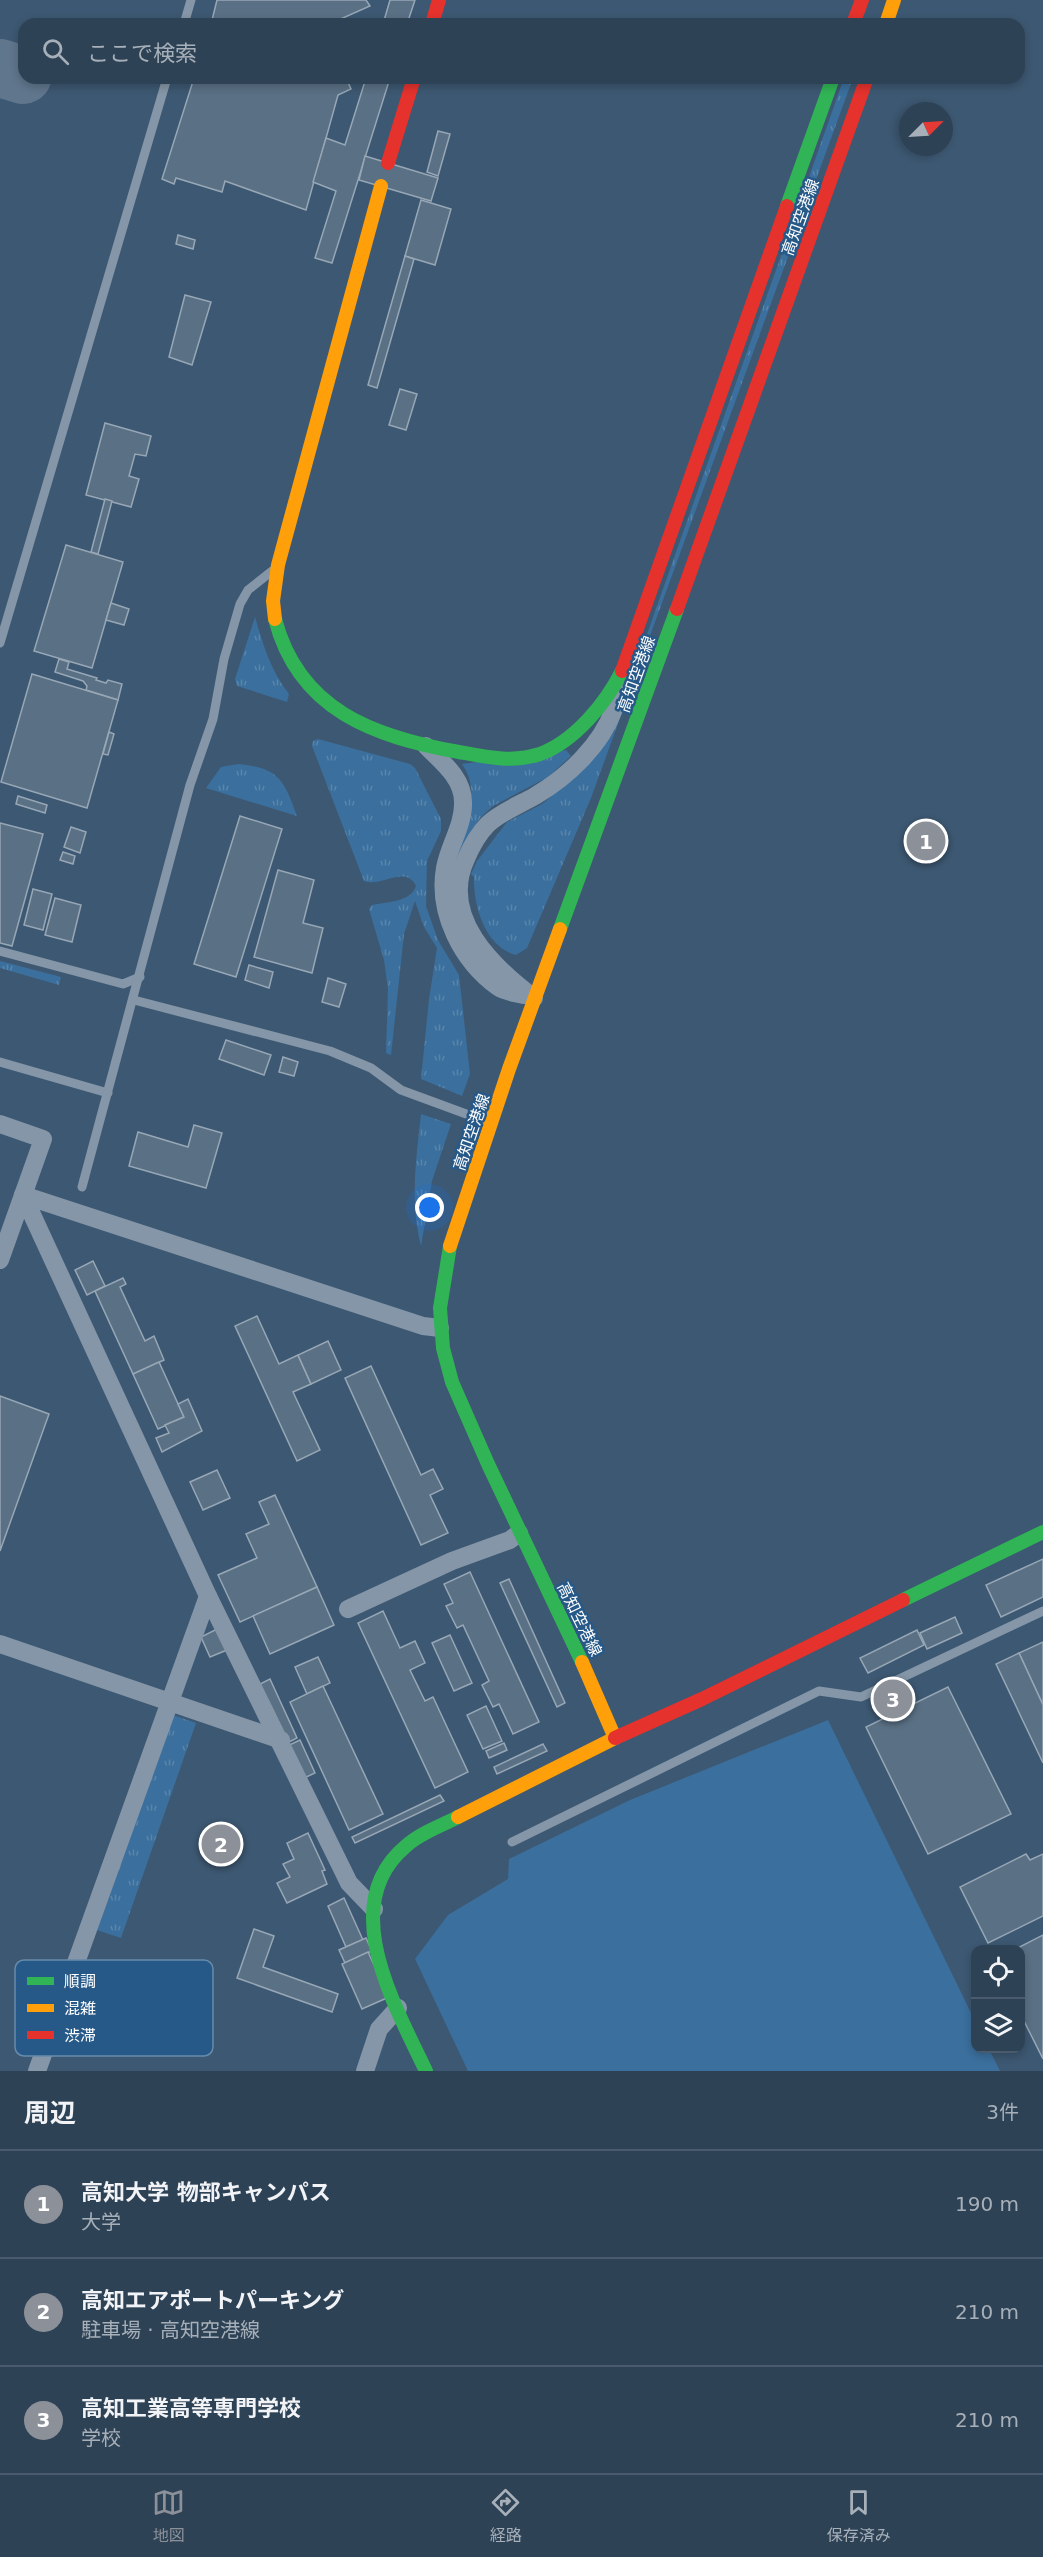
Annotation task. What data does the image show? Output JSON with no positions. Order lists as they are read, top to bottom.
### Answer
{
  "streets": {
    "main road": ["高知空港線"]
  },
  "legend": ["順調", "混雑", "渋滞"],
  "north": "top right",
  "page": {
    "search": "ここで検索",
    "pins": ["1", "3", "2"],
    "heading": ["周辺", "3件"],
    "list": [
      {
        "mark": "1",
        "name": "高知大学 物部キャンパス",
        "note": "大学",
        "value": "190 m"
      },
      {
        "mark": "2",
        "name": "高知エアポートパーキング",
        "note": "駐車場 · 高知空港線",
        "value": "210 m"
      },
      {
        "mark": "3",
        "name": "高知工業高等専門学校",
        "note": "学校",
        "value": "210 m"
      }
    ],
    "nav": ["地図", "経路", "保存済み"]
  }
}
